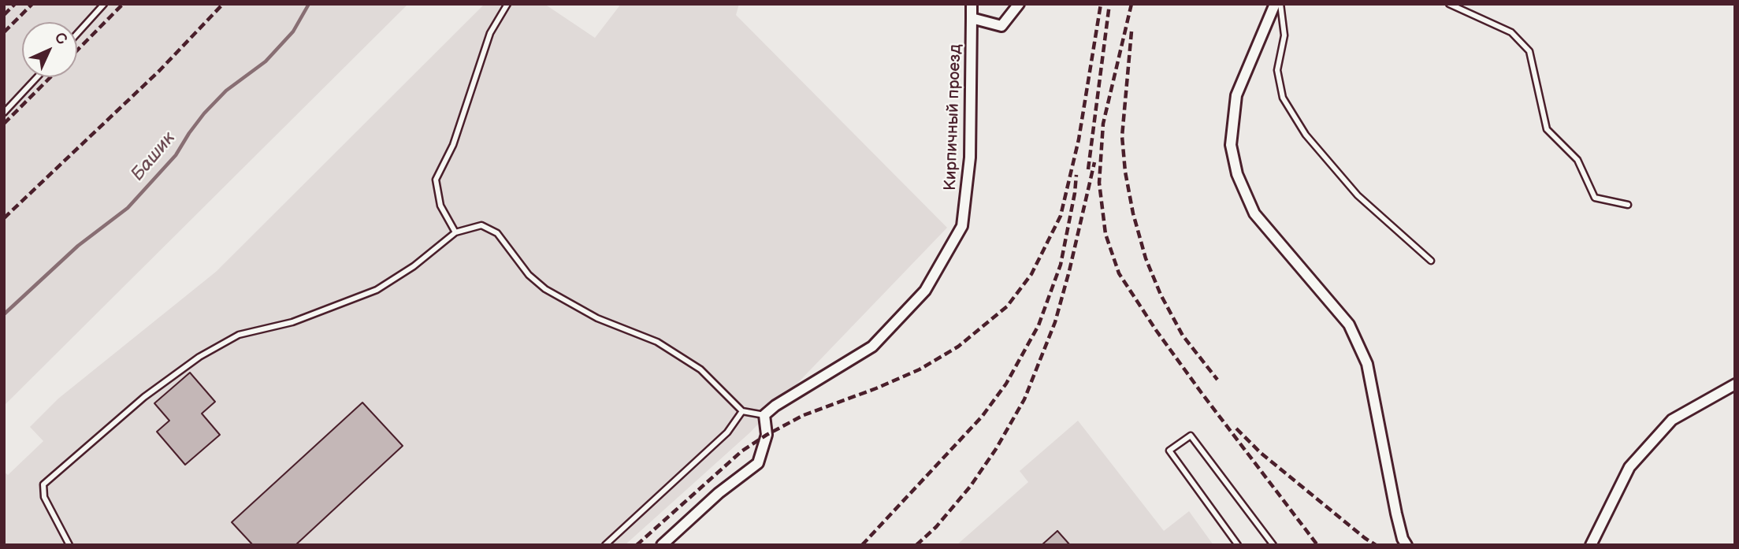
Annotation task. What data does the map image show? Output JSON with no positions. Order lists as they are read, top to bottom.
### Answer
{
  "streets": {
    "street": ["Кирпичный проезд"]
  },
  "water": ["Башик"],
  "north": "top right"
}
